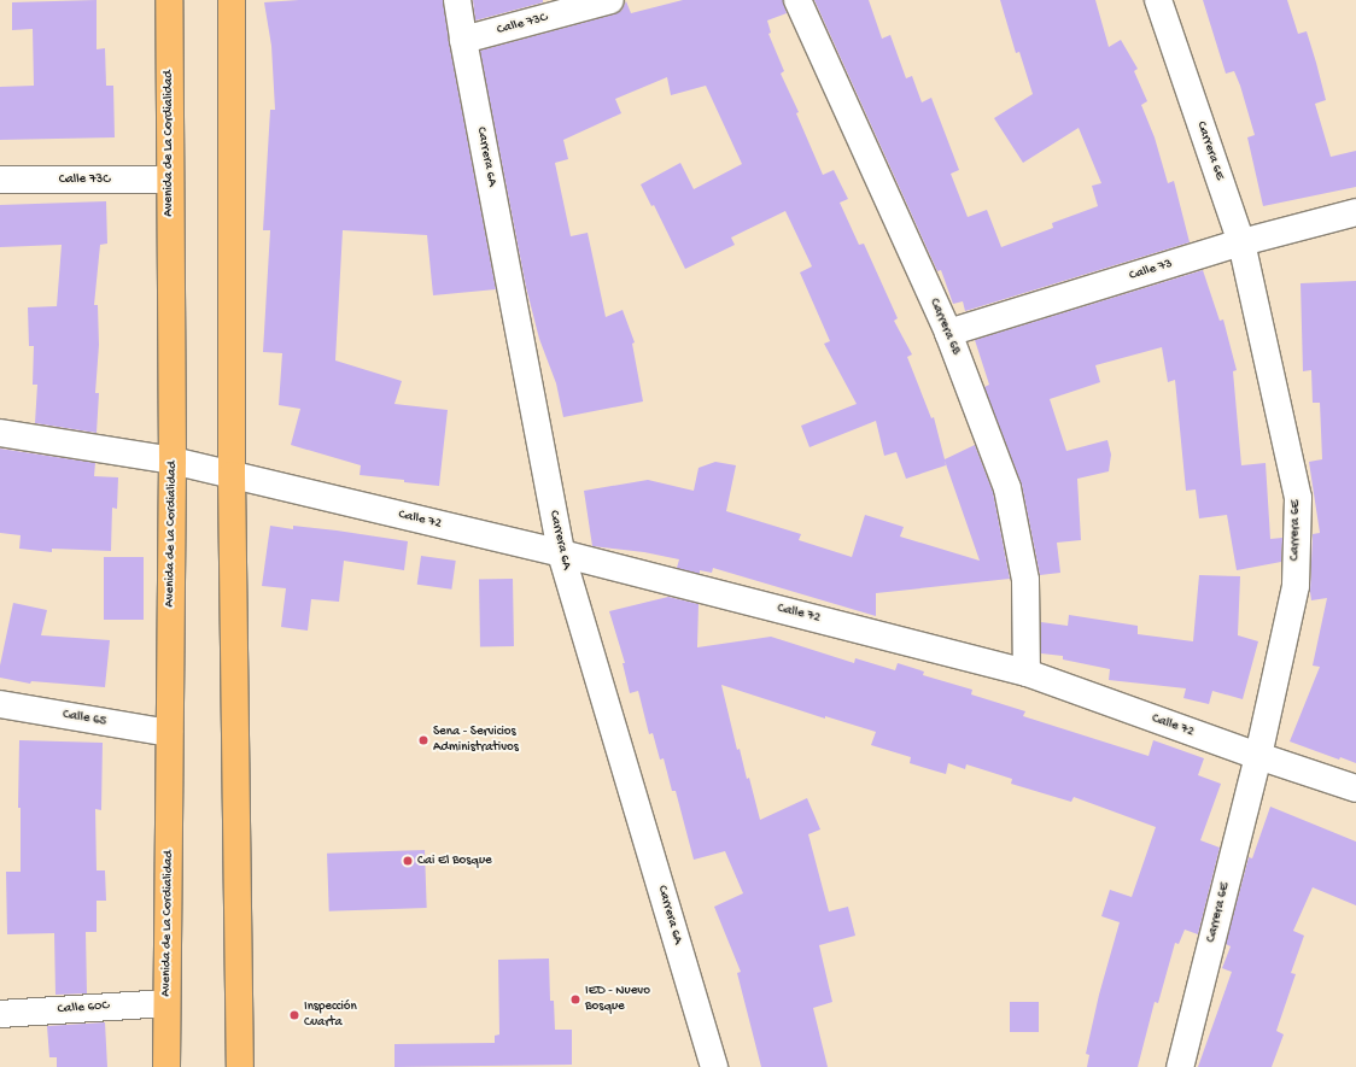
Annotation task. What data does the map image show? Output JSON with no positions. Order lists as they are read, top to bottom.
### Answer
{
  "streets": {
    "main road": ["Avenida de La Cordialidad"],
    "street": [
      "Calle 73C",
      "Carrera 6E",
      "Carrera 6A",
      "Calle 73",
      "Carrera 6B",
      "Calle 72",
      "Calle 65",
      "Calle 60C"
    ]
  },
  "crossings": [
    ["Calle 73C", "Avenida de La Cordialidad"],
    ["Calle 73C", "Carrera 6A"],
    ["Avenida de La Cordialidad", "Calle 72"],
    ["Avenida de La Cordialidad", "Calle 65"],
    ["Avenida de La Cordialidad", "Calle 60C"],
    ["Carrera 6E", "Calle 73"],
    ["Carrera 6E", "Calle 72"],
    ["Carrera 6A", "Calle 72"],
    ["Calle 73", "Carrera 6B"],
    ["Carrera 6B", "Calle 72"]
  ],
  "places": [
    "Sena - Servicios Administrativos",
    "Cai El Bosque",
    "IED - Nuevo Bosque",
    "Inspección Cuarta"
  ]
}
